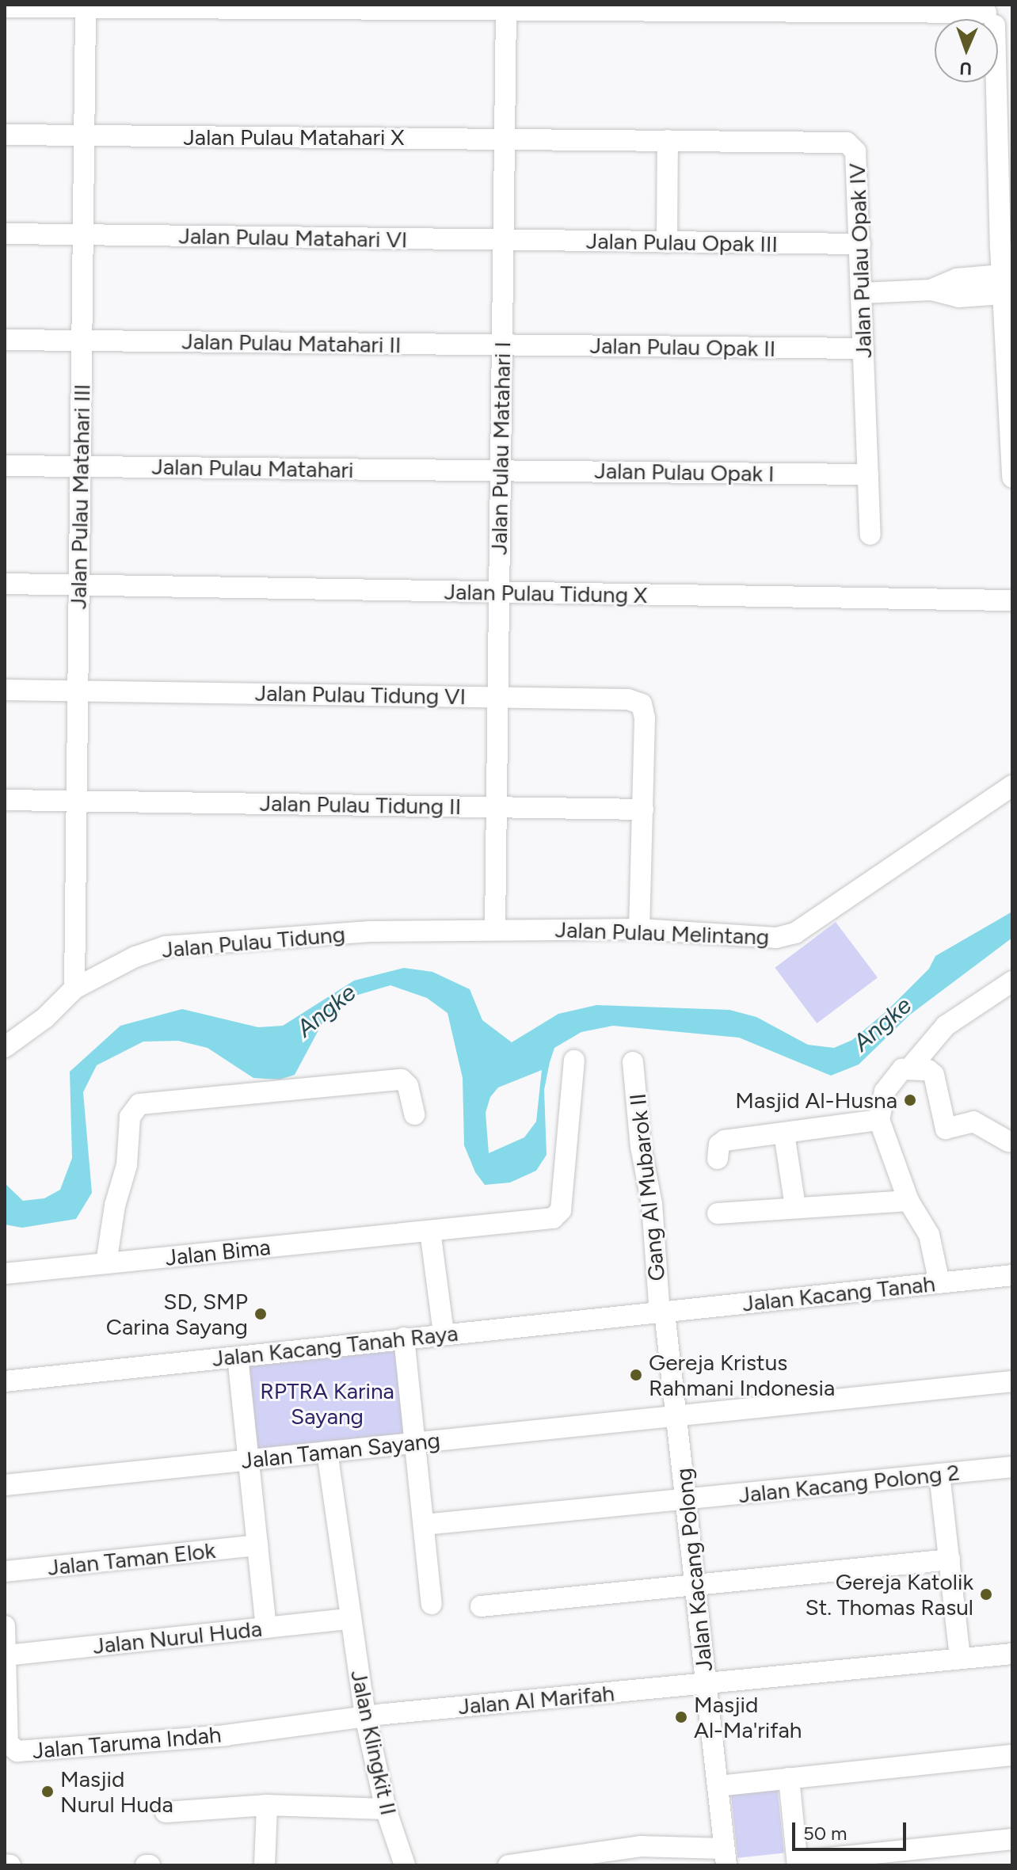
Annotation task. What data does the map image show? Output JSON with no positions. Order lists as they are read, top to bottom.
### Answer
{
  "streets": {
    "street": [
      "Jalan Pulau Matahari X",
      "Jalan Pulau Matahari VI",
      "Jalan Pulau Opak III",
      "Jalan Pulau Opak IV",
      "Jalan Pulau Matahari II",
      "Jalan Pulau Opak II",
      "Jalan Pulau Matahari I",
      "Jalan Pulau Matahari",
      "Jalan Pulau Opak I",
      "Jalan Pulau Matahari III",
      "Jalan Pulau Tidung X",
      "Jalan Pulau Tidung VI",
      "Jalan Pulau Tidung II",
      "Jalan Pulau Melintang",
      "Jalan Pulau Tidung",
      "Gang Al Mubarok II",
      "Jalan Bima",
      "Jalan Kacang Tanah",
      "Jalan Kacang Tanah Raya",
      "Jalan Taman Sayang",
      "Jalan Kacang Polong 2",
      "Jalan Taman Elok",
      "Jalan Kacang Polong",
      "Jalan Nurul Huda",
      "Jalan Al Marifah",
      "Jalan Taruma Indah",
      "Jalan Klingkit II"
    ]
  },
  "crossings": [
    ["Jalan Pulau Matahari X", "Jalan Pulau Opak IV"],
    ["Jalan Pulau Matahari X", "Jalan Pulau Matahari I"],
    ["Jalan Pulau Matahari X", "Jalan Pulau Matahari III"],
    ["Jalan Pulau Matahari VI", "Jalan Pulau Opak III"],
    ["Jalan Pulau Matahari VI", "Jalan Pulau Matahari I"],
    ["Jalan Pulau Matahari VI", "Jalan Pulau Matahari III"],
    ["Jalan Pulau Opak III", "Jalan Pulau Opak IV"],
    ["Jalan Pulau Opak III", "Jalan Pulau Matahari I"],
    ["Jalan Pulau Opak IV", "Jalan Pulau Opak II"],
    ["Jalan Pulau Opak IV", "Jalan Pulau Matahari I"],
    ["Jalan Pulau Opak IV", "Jalan Pulau Opak I"],
    ["Jalan Pulau Matahari II", "Jalan Pulau Opak II"],
    ["Jalan Pulau Matahari II", "Jalan Pulau Matahari I"],
    ["Jalan Pulau Matahari II", "Jalan Pulau Matahari III"],
    ["Jalan Pulau Opak II", "Jalan Pulau Matahari I"],
    ["Jalan Pulau Matahari I", "Jalan Pulau Matahari"],
    ["Jalan Pulau Matahari I", "Jalan Pulau Opak I"],
    ["Jalan Pulau Matahari I", "Jalan Pulau Tidung X"],
    ["Jalan Pulau Matahari I", "Jalan Pulau Tidung VI"],
    ["Jalan Pulau Matahari I", "Jalan Pulau Tidung II"],
    ["Jalan Pulau Matahari I", "Jalan Pulau Melintang"],
    ["Jalan Pulau Matahari I", "Jalan Pulau Tidung"],
    ["Jalan Pulau Matahari", "Jalan Pulau Opak I"],
    ["Jalan Pulau Matahari", "Jalan Pulau Matahari III"],
    ["Jalan Pulau Matahari III", "Jalan Pulau Tidung X"],
    ["Jalan Pulau Matahari III", "Jalan Pulau Tidung VI"],
    ["Jalan Pulau Matahari III", "Jalan Pulau Tidung II"],
    ["Jalan Pulau Matahari III", "Jalan Pulau Tidung"],
    ["Jalan Pulau Tidung VI", "Jalan Pulau Tidung II"],
    ["Jalan Pulau Melintang", "Jalan Pulau Tidung"],
    ["Gang Al Mubarok II", "Jalan Kacang Tanah"],
    ["Gang Al Mubarok II", "Jalan Kacang Tanah Raya"],
    ["Gang Al Mubarok II", "Jalan Kacang Polong"],
    ["Jalan Kacang Tanah", "Jalan Kacang Tanah Raya"],
    ["Jalan Kacang Tanah", "Jalan Kacang Polong"],
    ["Jalan Kacang Tanah Raya", "Jalan Kacang Polong"],
    ["Jalan Taman Sayang", "Jalan Kacang Polong"],
    ["Jalan Taman Sayang", "Jalan Klingkit II"],
    ["Jalan Kacang Polong 2", "Jalan Kacang Polong"],
    ["Jalan Kacang Polong", "Jalan Al Marifah"],
    ["Jalan Nurul Huda", "Jalan Taruma Indah"],
    ["Jalan Nurul Huda", "Jalan Klingkit II"],
    ["Jalan Al Marifah", "Jalan Taruma Indah"],
    ["Jalan Al Marifah", "Jalan Klingkit II"],
    ["Jalan Taruma Indah", "Jalan Klingkit II"]
  ],
  "water": ["Angke"],
  "parks": ["RPTRA Karina Sayang"],
  "places": [
    "Masjid Al-Husna",
    "SD, SMP Carina Sayang",
    "Gereja Kristus Rahmani Indonesia",
    "Gereja Katolik St. Thomas Rasul",
    "Masjid Al-Ma'rifah",
    "Masjid Nurul Huda"
  ],
  "scale_bar": "50 m",
  "north": "bottom"
}
